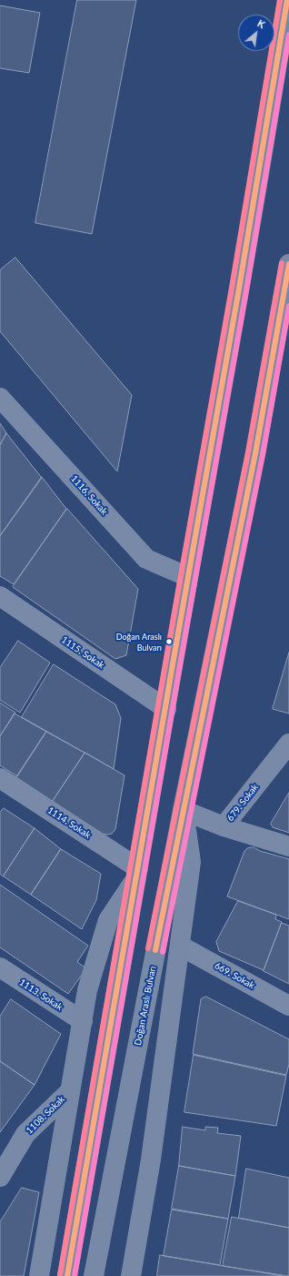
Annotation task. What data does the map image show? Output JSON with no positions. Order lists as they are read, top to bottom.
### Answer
{
  "streets": {
    "main road": ["Doğan Araslı Bulvarı"],
    "street": [
      "1116. Sokak",
      "1115. Sokak",
      "679. Sokak",
      "1114. Sokak",
      "669. Sokak",
      "1113. Sokak",
      "1108. Sokak"
    ]
  },
  "crossings": [
    ["679. Sokak", "Doğan Araslı Bulvarı"]
  ],
  "places": ["Doğan Araslı Bulvarı"],
  "north": "top right"
}
